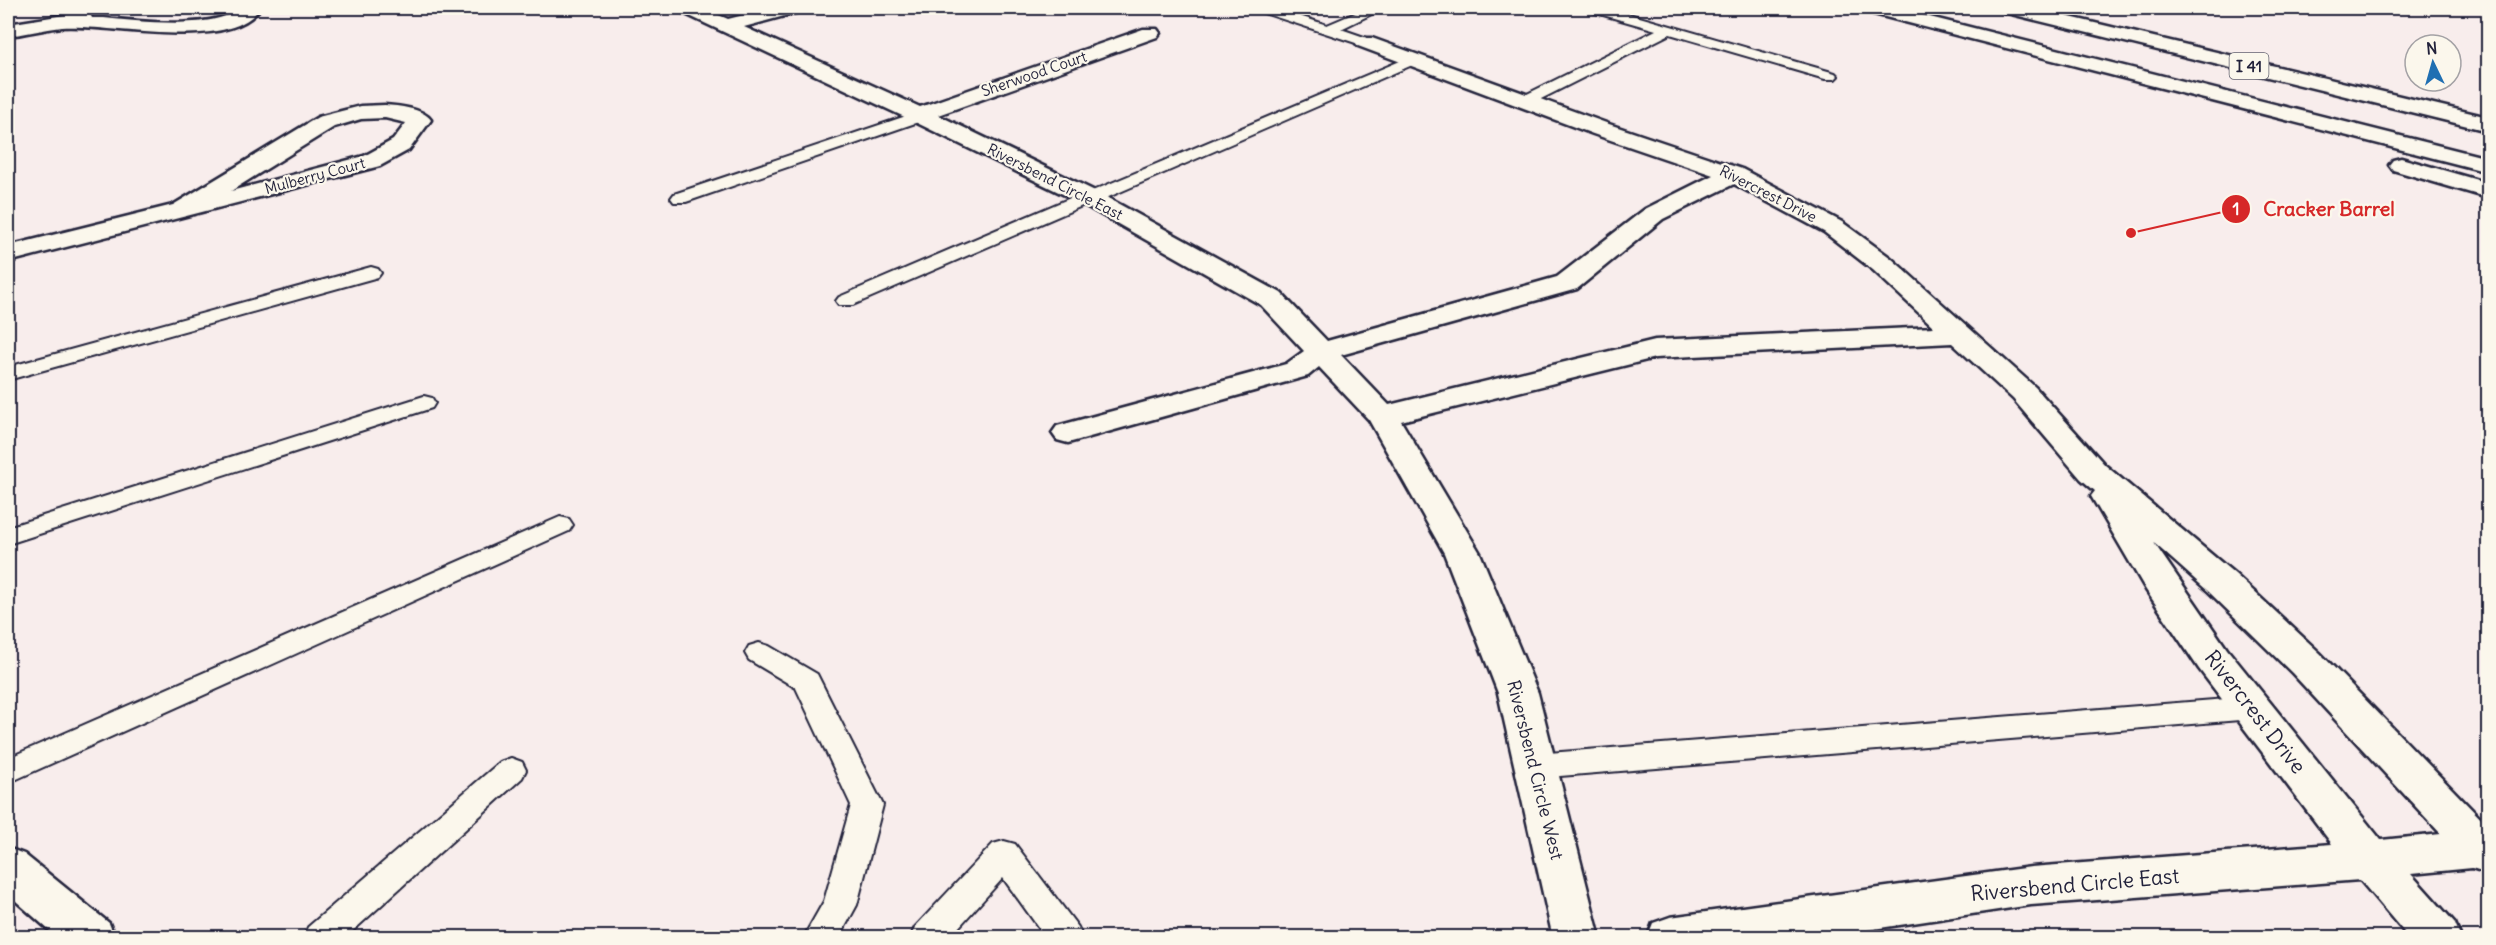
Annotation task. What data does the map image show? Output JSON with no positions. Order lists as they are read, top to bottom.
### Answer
{
  "streets": {
    "main road": [
      "I 41",
      "Sherwood Court",
      "Mulberry Court",
      "Riversbend Circle East",
      "Rivercrest Drive",
      "Riversbend Circle West"
    ]
  },
  "crossings": [
    ["Sherwood Court", "Riversbend Circle East"],
    ["Riversbend Circle East", "Rivercrest Drive"],
    ["Riversbend Circle East", "Riversbend Circle West"]
  ],
  "places": ["Cracker Barrel"],
  "north": "top"
}
